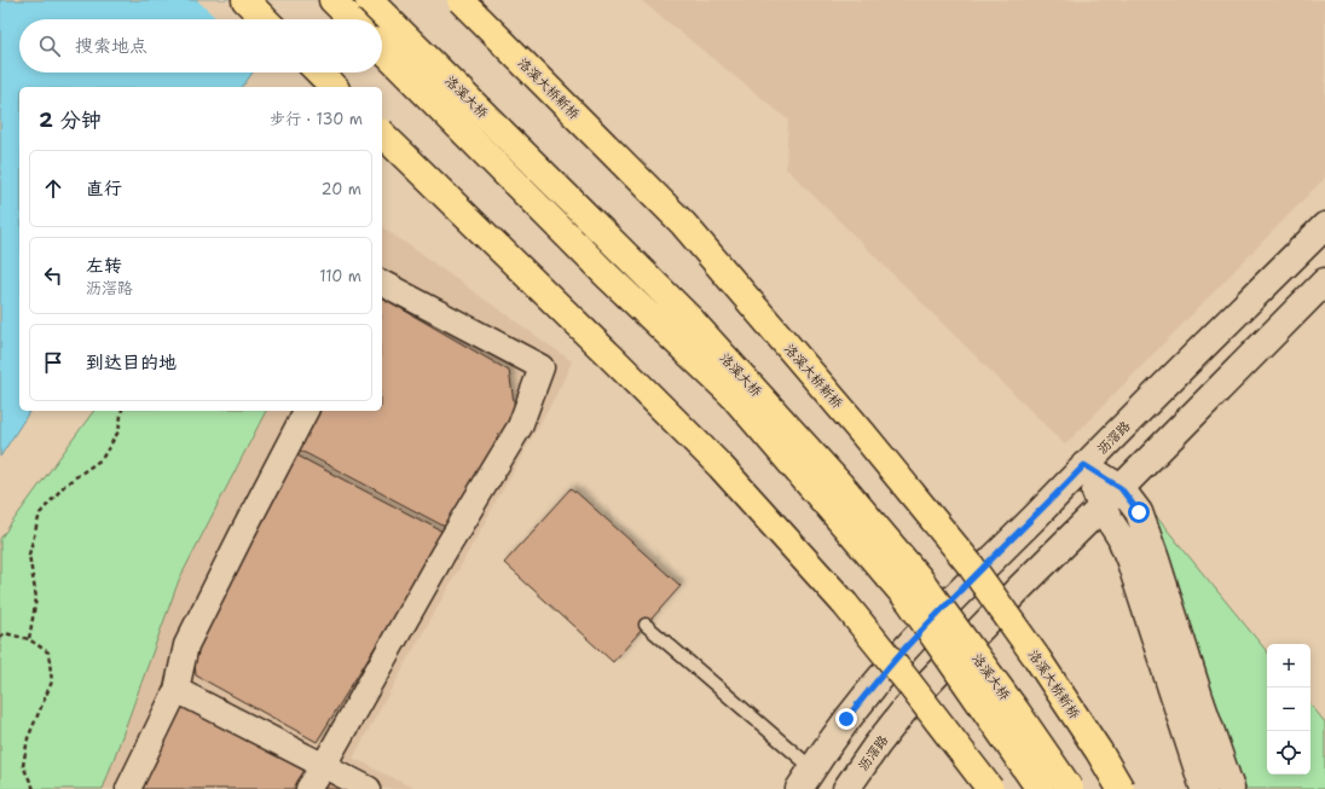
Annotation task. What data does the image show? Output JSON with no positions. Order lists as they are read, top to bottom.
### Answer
{
  "streets": {
    "highway": ["洛溪大桥新桥", "洛溪大桥"],
    "main road": ["沥滘路"]
  },
  "page": {
    "search": "搜索地点",
    "heading": ["2 分钟", "步行 · 130 m"],
    "list": [
      ["直行", "20 m"],
      ["左转", "沥滘路", "110 m"],
      "到达目的地"
    ],
    "map_buttons": ["+", "−"]
  }
}
